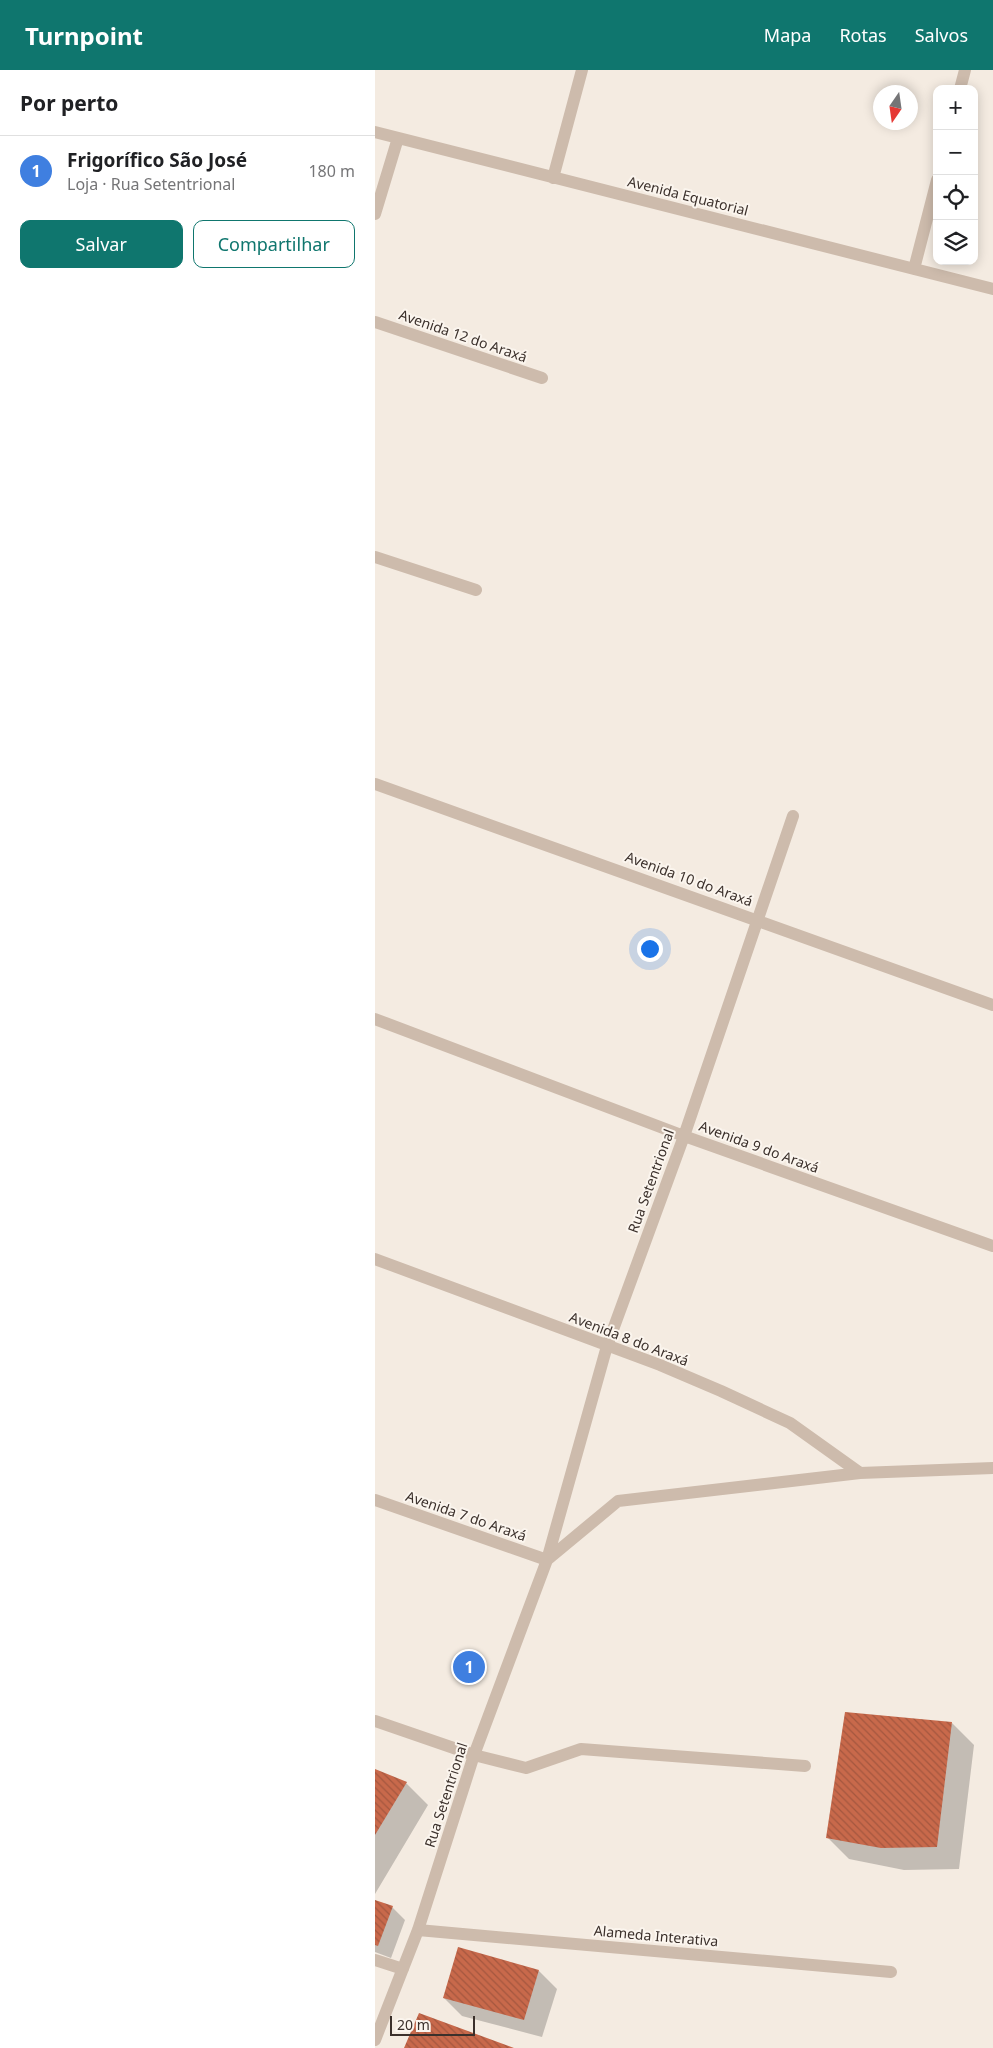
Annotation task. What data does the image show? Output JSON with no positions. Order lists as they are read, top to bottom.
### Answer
{
  "streets": {
    "street": [
      "Avenida Equatorial",
      "Avenida 12 do Araxá",
      "Avenida 10 do Araxá",
      "Avenida 9 do Araxá",
      "Rua Setentrional",
      "Avenida 8 do Araxá",
      "Avenida 7 do Araxá",
      "Alameda Interativa"
    ]
  },
  "crossings": [
    ["Avenida 10 do Araxá", "Rua Setentrional"],
    ["Avenida 9 do Araxá", "Rua Setentrional"],
    ["Rua Setentrional", "Avenida 8 do Araxá"],
    ["Rua Setentrional", "Avenida 7 do Araxá"],
    ["Rua Setentrional", "Alameda Interativa"]
  ],
  "scale_bar": "20 m",
  "north": "bottom",
  "page": {
    "header": "Turnpoint",
    "nav": ["Mapa", "Rotas", "Salvos"],
    "heading": "Por perto",
    "map_buttons": ["+", "−"],
    "list": [
      {
        "mark": "1",
        "name": "Frigorífico São José",
        "note": "Loja · Rua Setentrional",
        "value": "180 m"
      }
    ],
    "buttons": ["Salvar", "Compartilhar"],
    "pins": "1",
    "scale": "20 m"
  }
}
